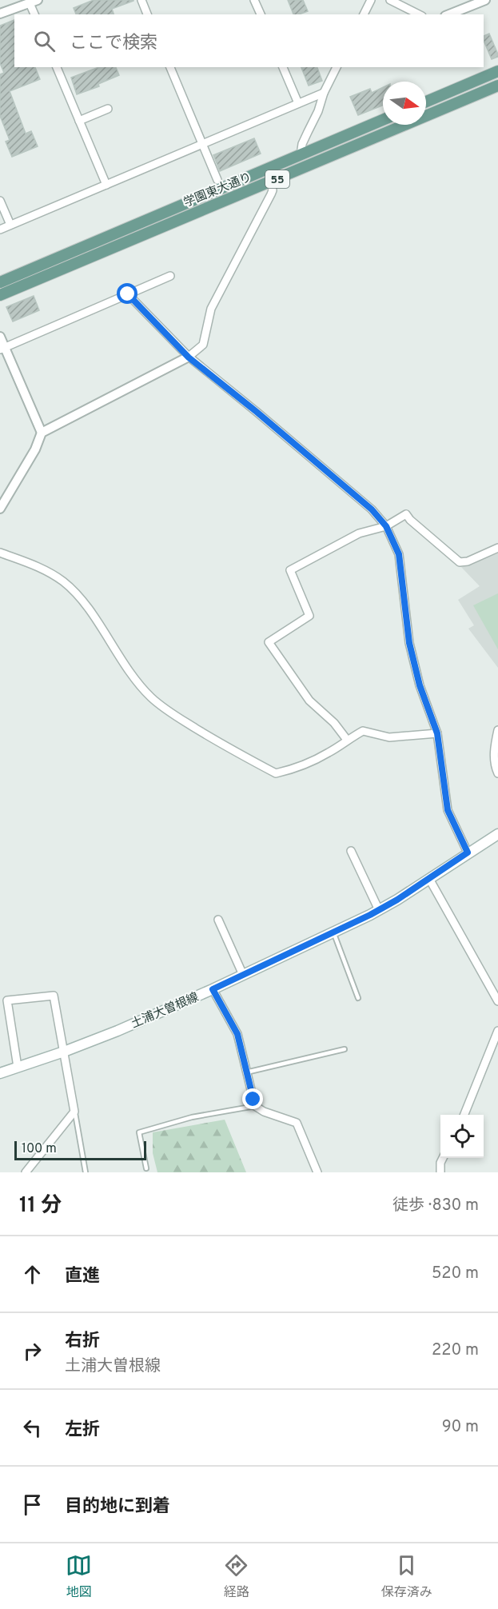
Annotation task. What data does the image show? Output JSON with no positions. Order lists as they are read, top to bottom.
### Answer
{
  "streets": {
    "main road": ["55", "学園東大通り", "土浦大曽根線"]
  },
  "scale_bar": "100 m",
  "north": "right",
  "page": {
    "search": "ここで検索",
    "scale": "100 m",
    "heading": ["11 分", "徒歩 · 830 m"],
    "list": [
      ["直進", "520 m"],
      ["右折", "土浦大曽根線", "220 m"],
      ["左折", "90 m"],
      "目的地に到着"
    ],
    "nav": ["地図", "経路", "保存済み"]
  }
}
